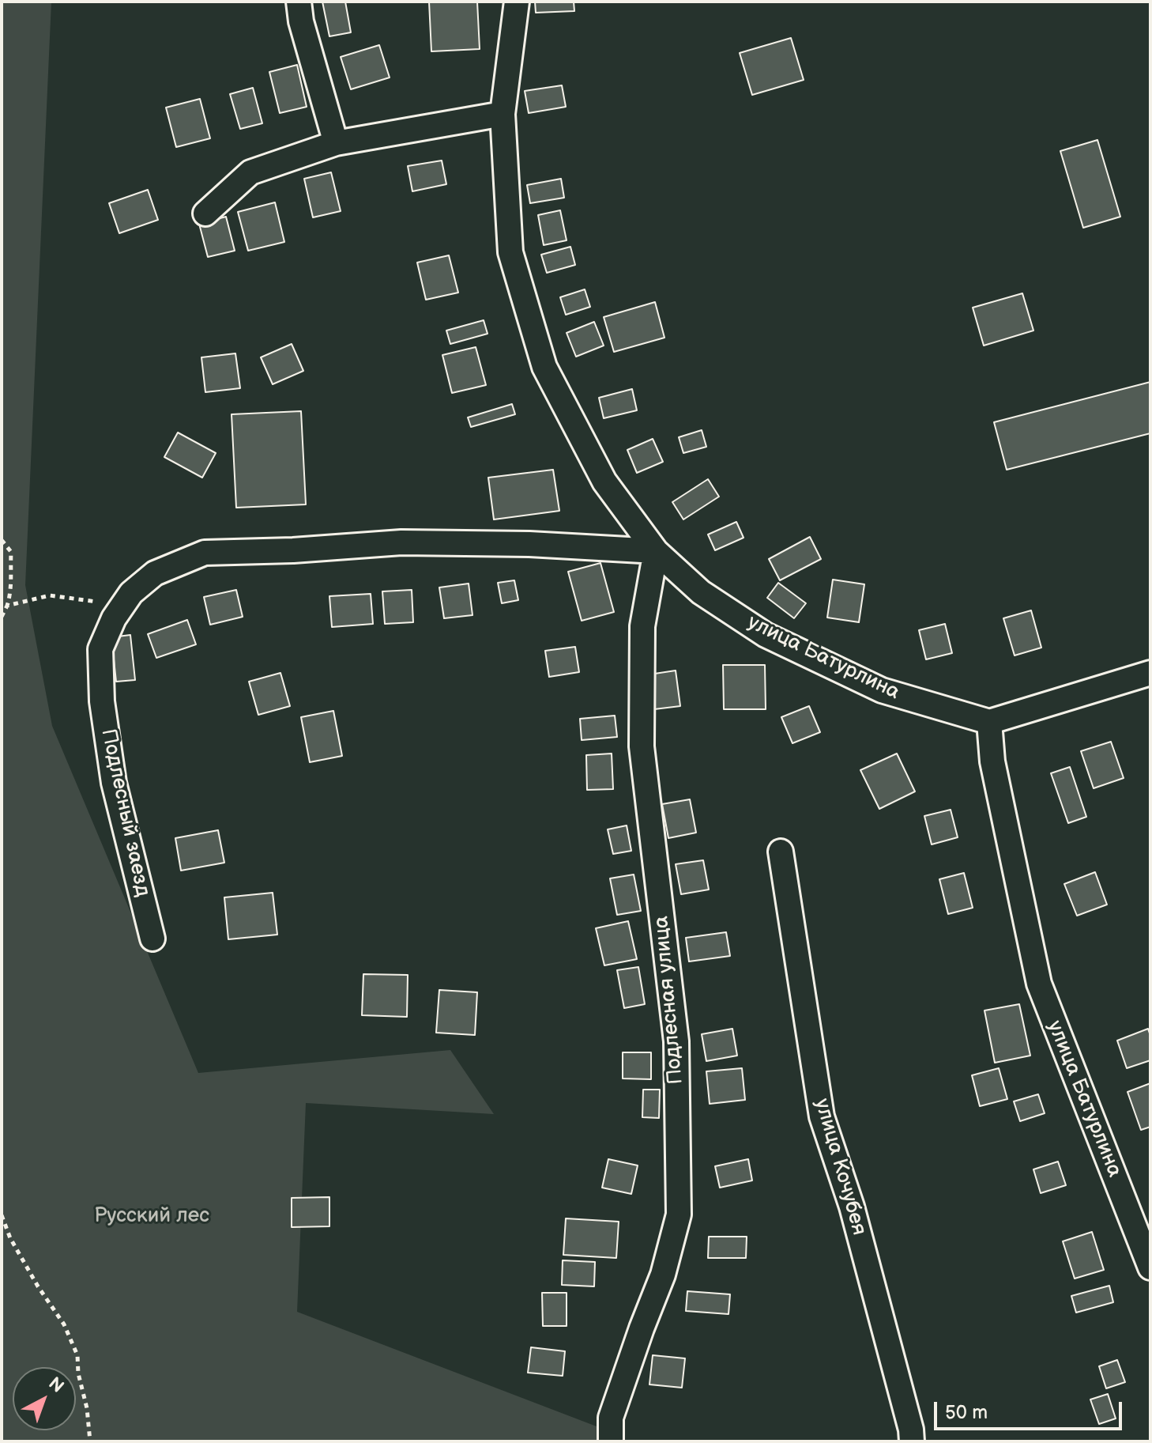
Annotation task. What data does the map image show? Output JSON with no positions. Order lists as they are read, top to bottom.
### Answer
{
  "streets": {
    "street": [
      "улица Батурлина",
      "Подлесный заезд",
      "Подлесная улица",
      "улица Кочубея"
    ]
  },
  "crossings": [
    ["улица Батурлина", "Подлесная улица"]
  ],
  "parks": ["Русский лес"],
  "scale_bar": "50 m",
  "north": "top right"
}
